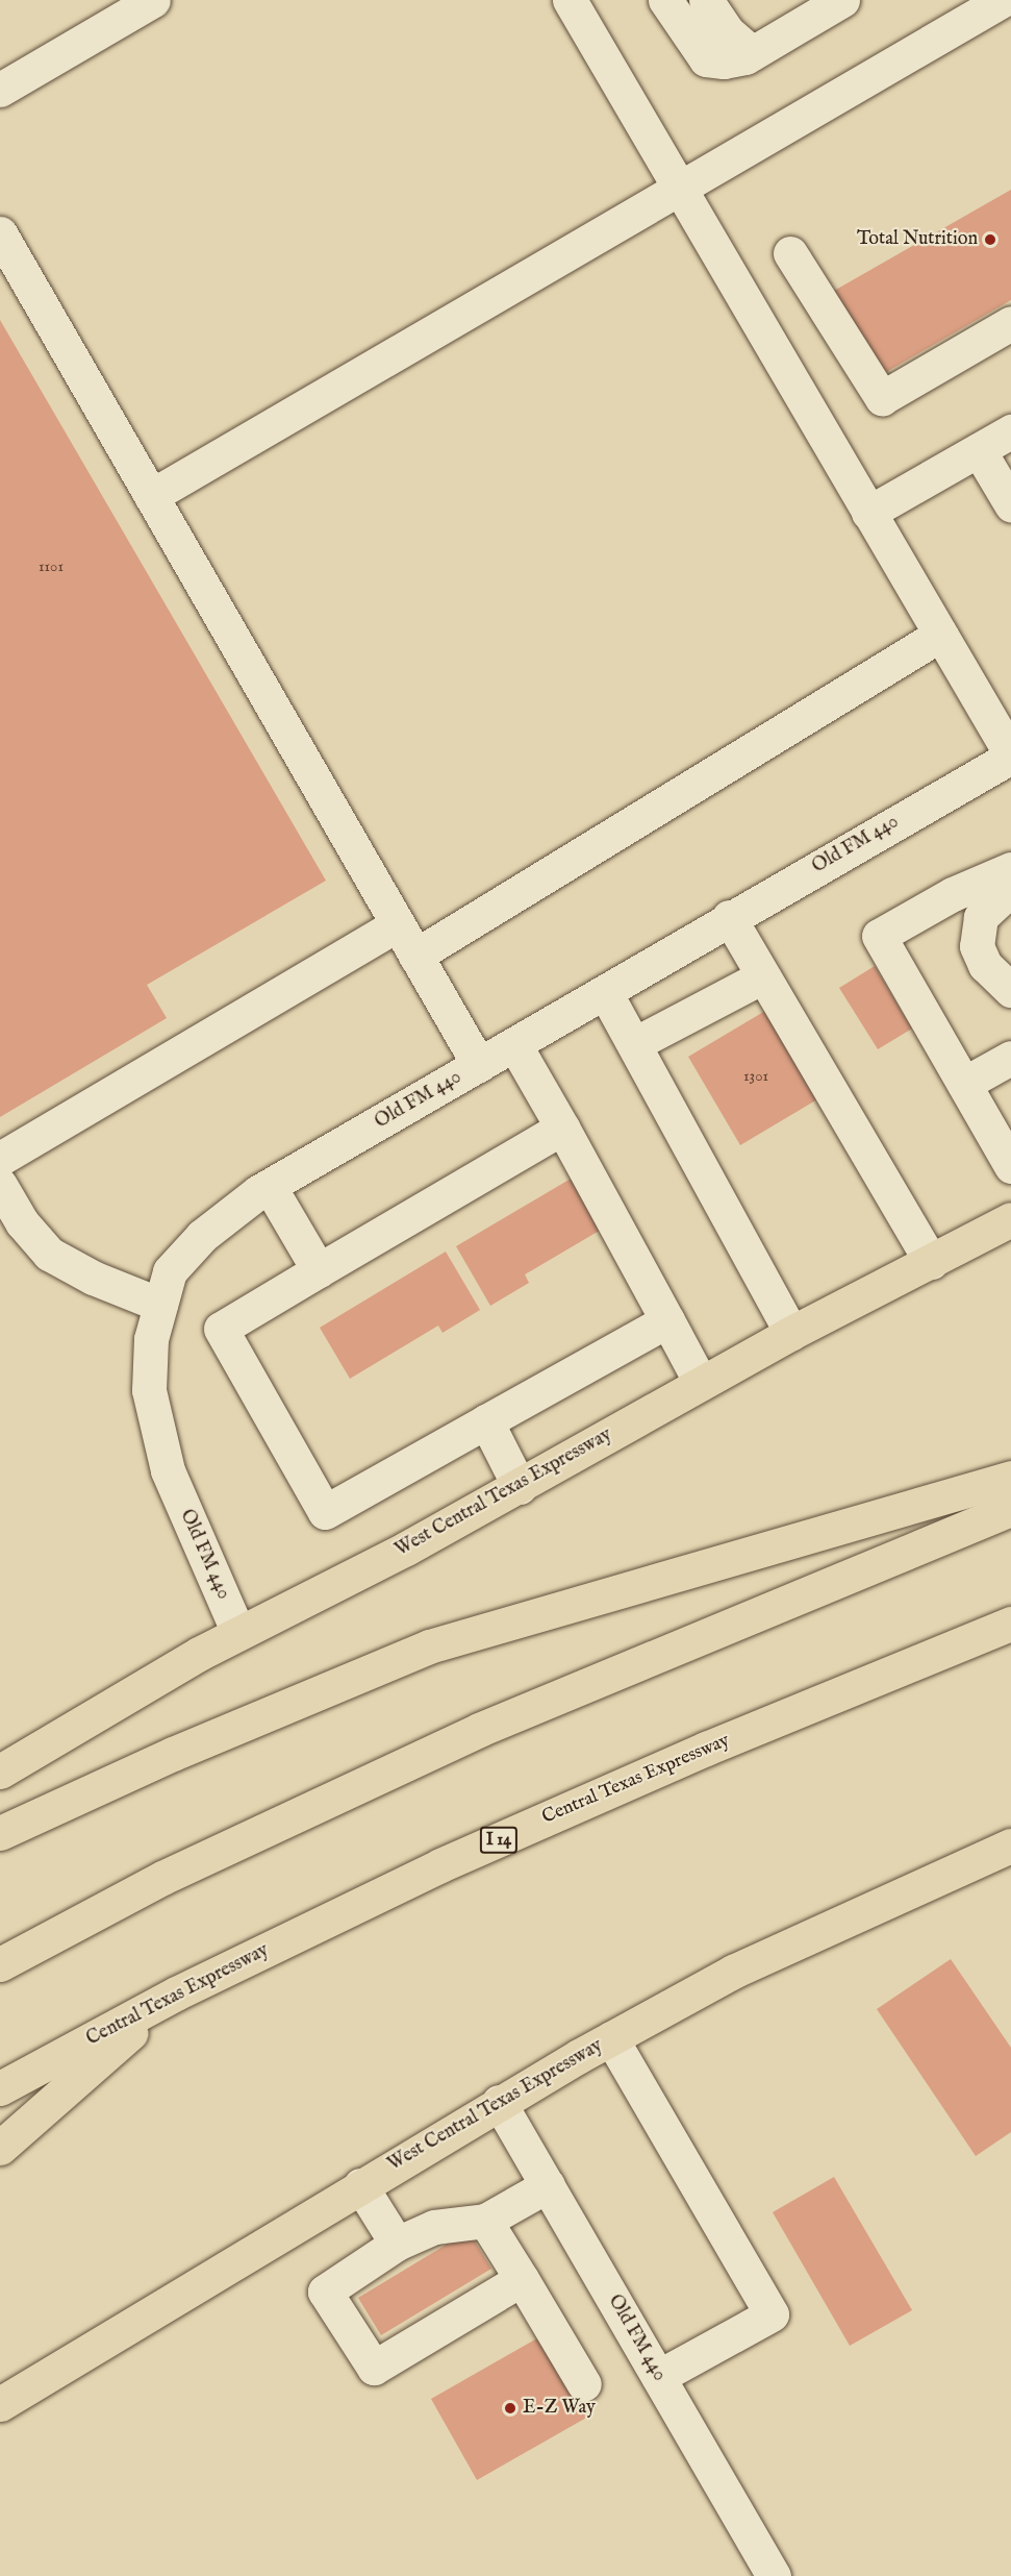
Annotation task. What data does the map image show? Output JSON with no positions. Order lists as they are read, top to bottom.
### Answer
{
  "streets": {
    "main road": ["West Central Texas Expressway", "Central Texas Expressway", "I 14"],
    "street": ["Old FM 440"]
  },
  "crossings": [
    ["Old FM 440", "West Central Texas Expressway"]
  ],
  "places": ["Total Nutrition", "E-Z Way"],
  "house_numbers": ["1101", "1301"]
}
